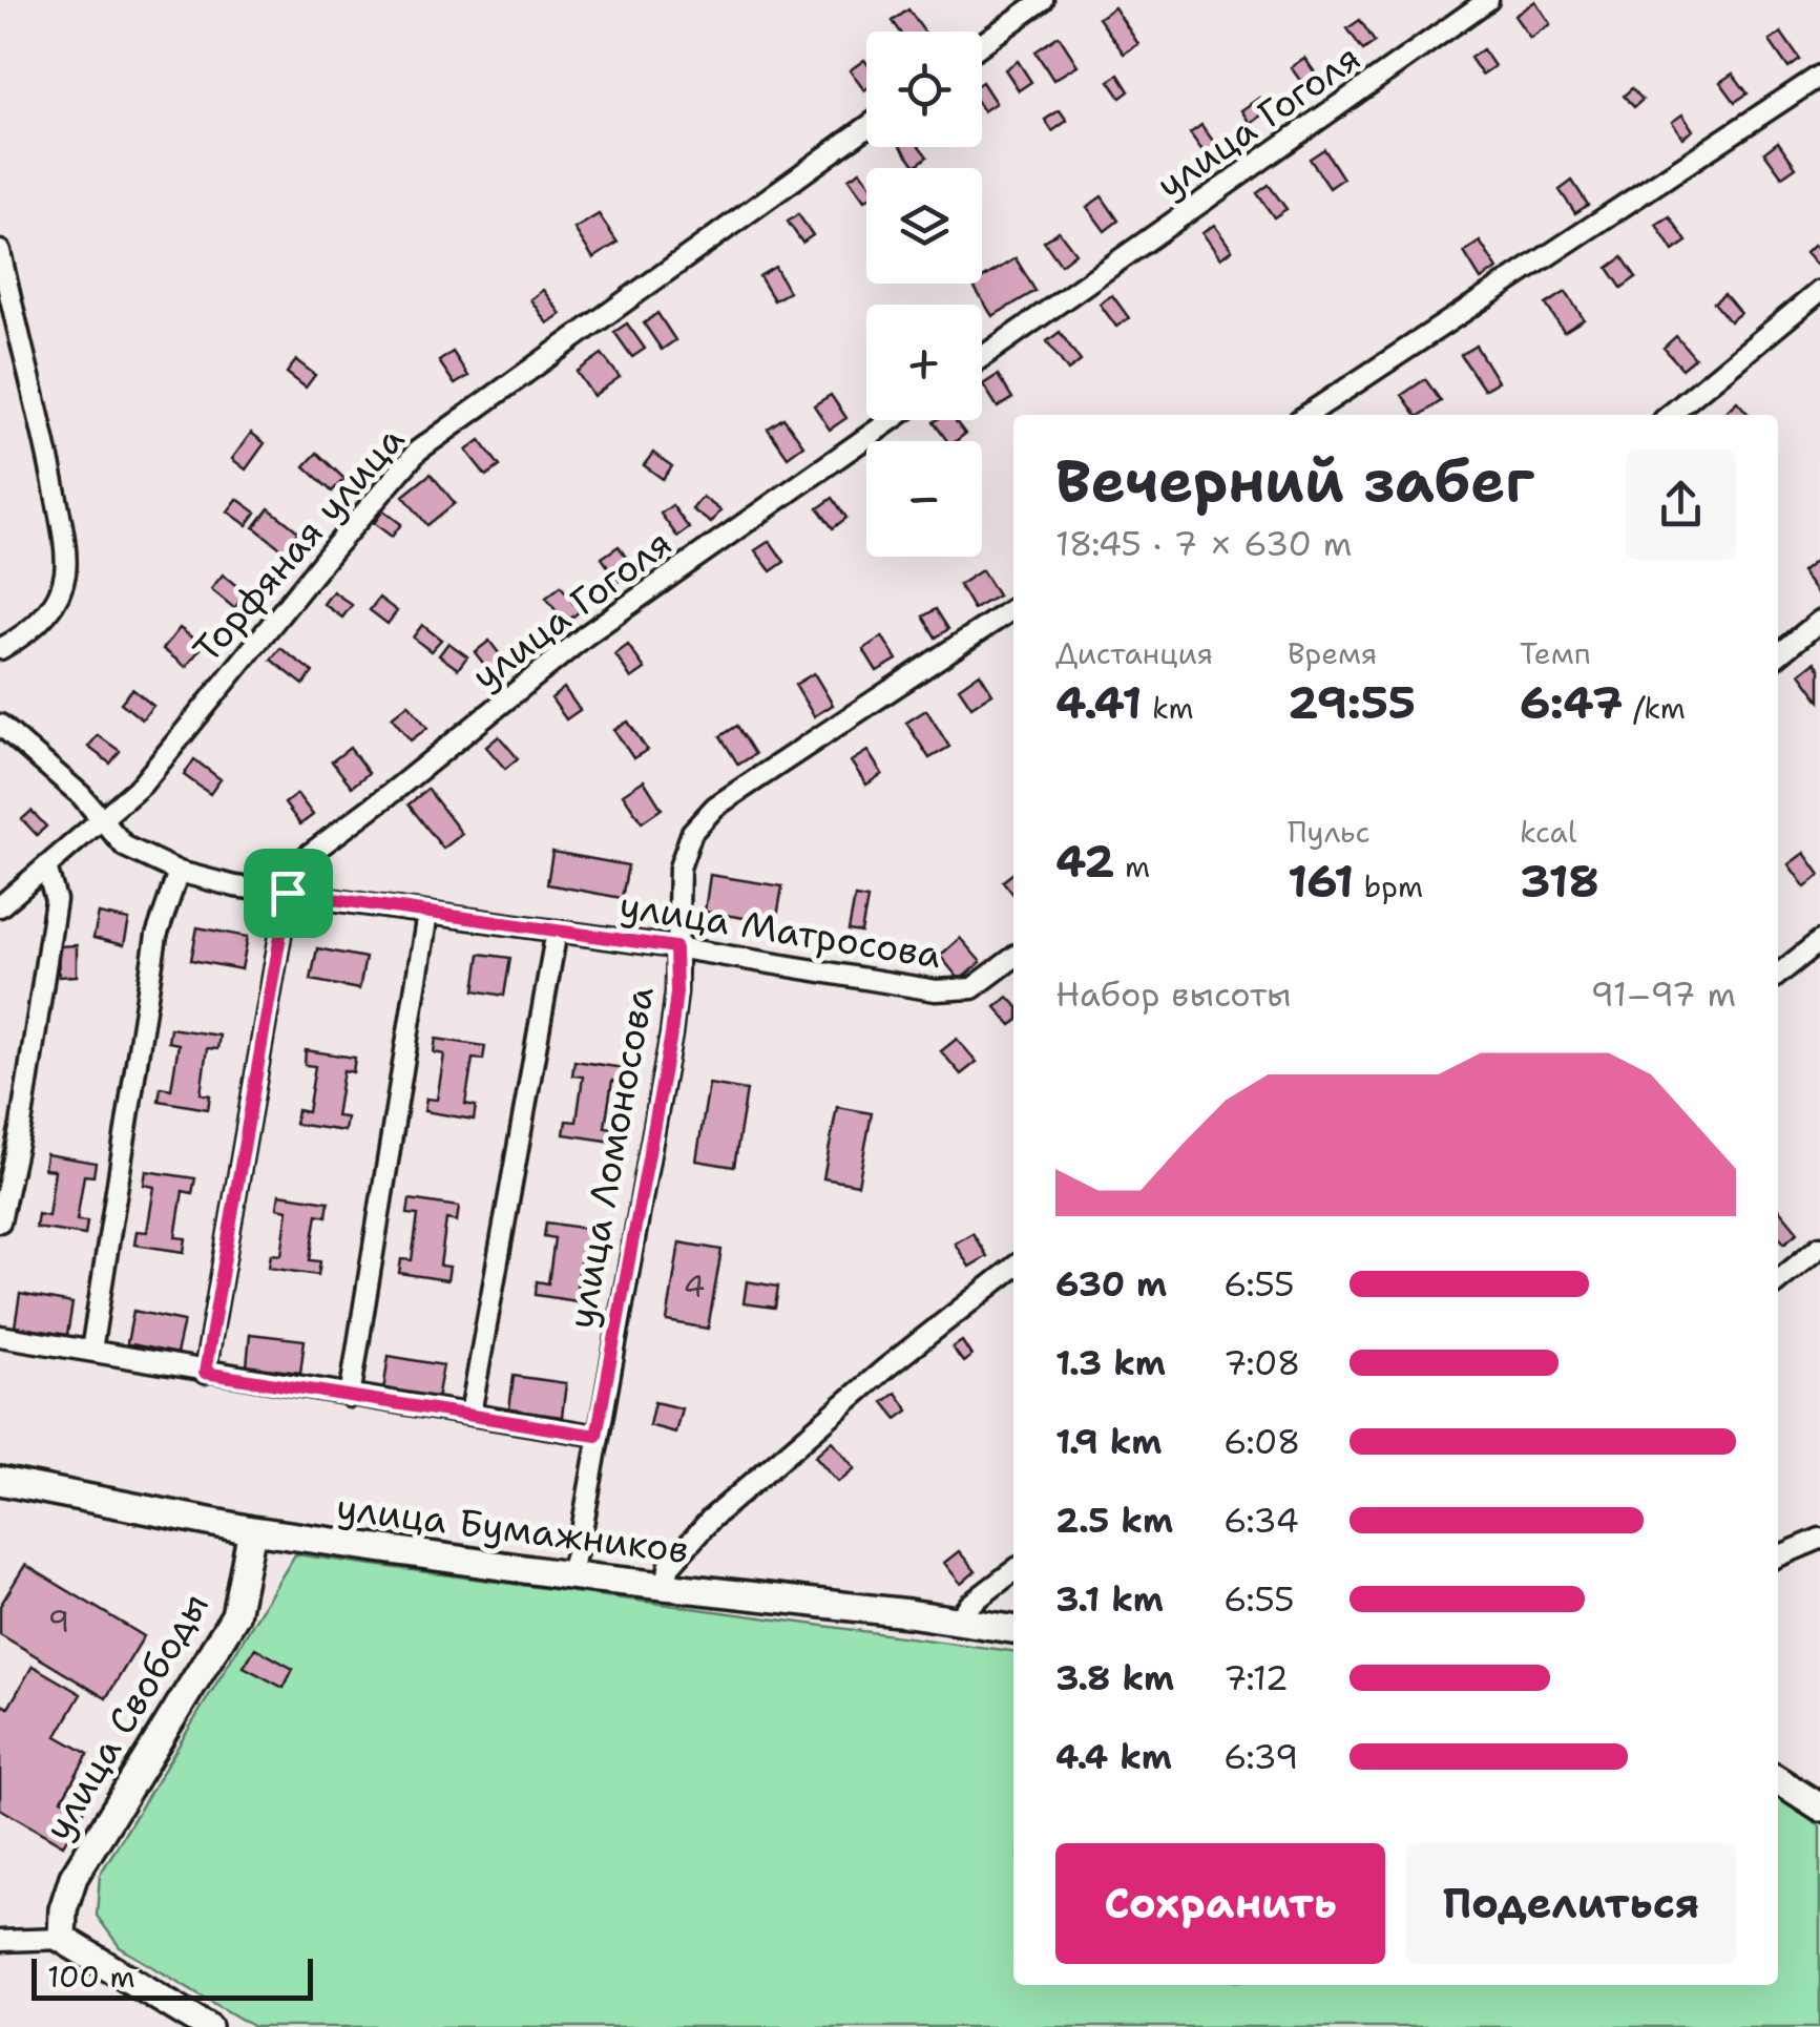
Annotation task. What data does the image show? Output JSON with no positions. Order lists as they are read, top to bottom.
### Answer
{
  "streets": {
    "main road": ["улица Бумажников", "улица Свободы"],
    "street": [
      "улица Гоголя",
      "Торфяная улица",
      "улица Матросова",
      "улица Ломоносова"
    ]
  },
  "crossings": [
    ["улица Гоголя", "улица Матросова"],
    ["Торфяная улица", "улица Матросова"],
    ["улица Матросова", "улица Ломоносова"],
    ["улица Ломоносова", "улица Бумажников"],
    ["улица Бумажников", "улица Свободы"]
  ],
  "house_numbers": ["4", "9"],
  "scale_bar": "100 m",
  "page": {
    "map_buttons": ["+", "−"],
    "heading": ["Вечерний забег", "18:45 · 7 × 630 m"],
    "stats": [
      ["Дистанция", "4.41 km"],
      ["Время", "29:55"],
      ["Темп", "6:47 /km"],
      ["42 m"],
      ["Пульс", "161 bpm"],
      ["kcal", "318"]
    ],
    "chart": ["Набор высоты", "91–97 m"],
    "list": [
      {
        "name": "630 m",
        "note": "6:55"
      },
      {
        "name": "1.3 km",
        "note": "7:08"
      },
      {
        "name": "1.9 km",
        "note": "6:08"
      },
      {
        "name": "2.5 km",
        "note": "6:34"
      },
      {
        "name": "3.1 km",
        "note": "6:55"
      },
      {
        "name": "3.8 km",
        "note": "7:12"
      },
      {
        "name": "4.4 km",
        "note": "6:39"
      }
    ],
    "buttons": ["Сохранить", "Поделиться"],
    "scale": "100 m"
  }
}
